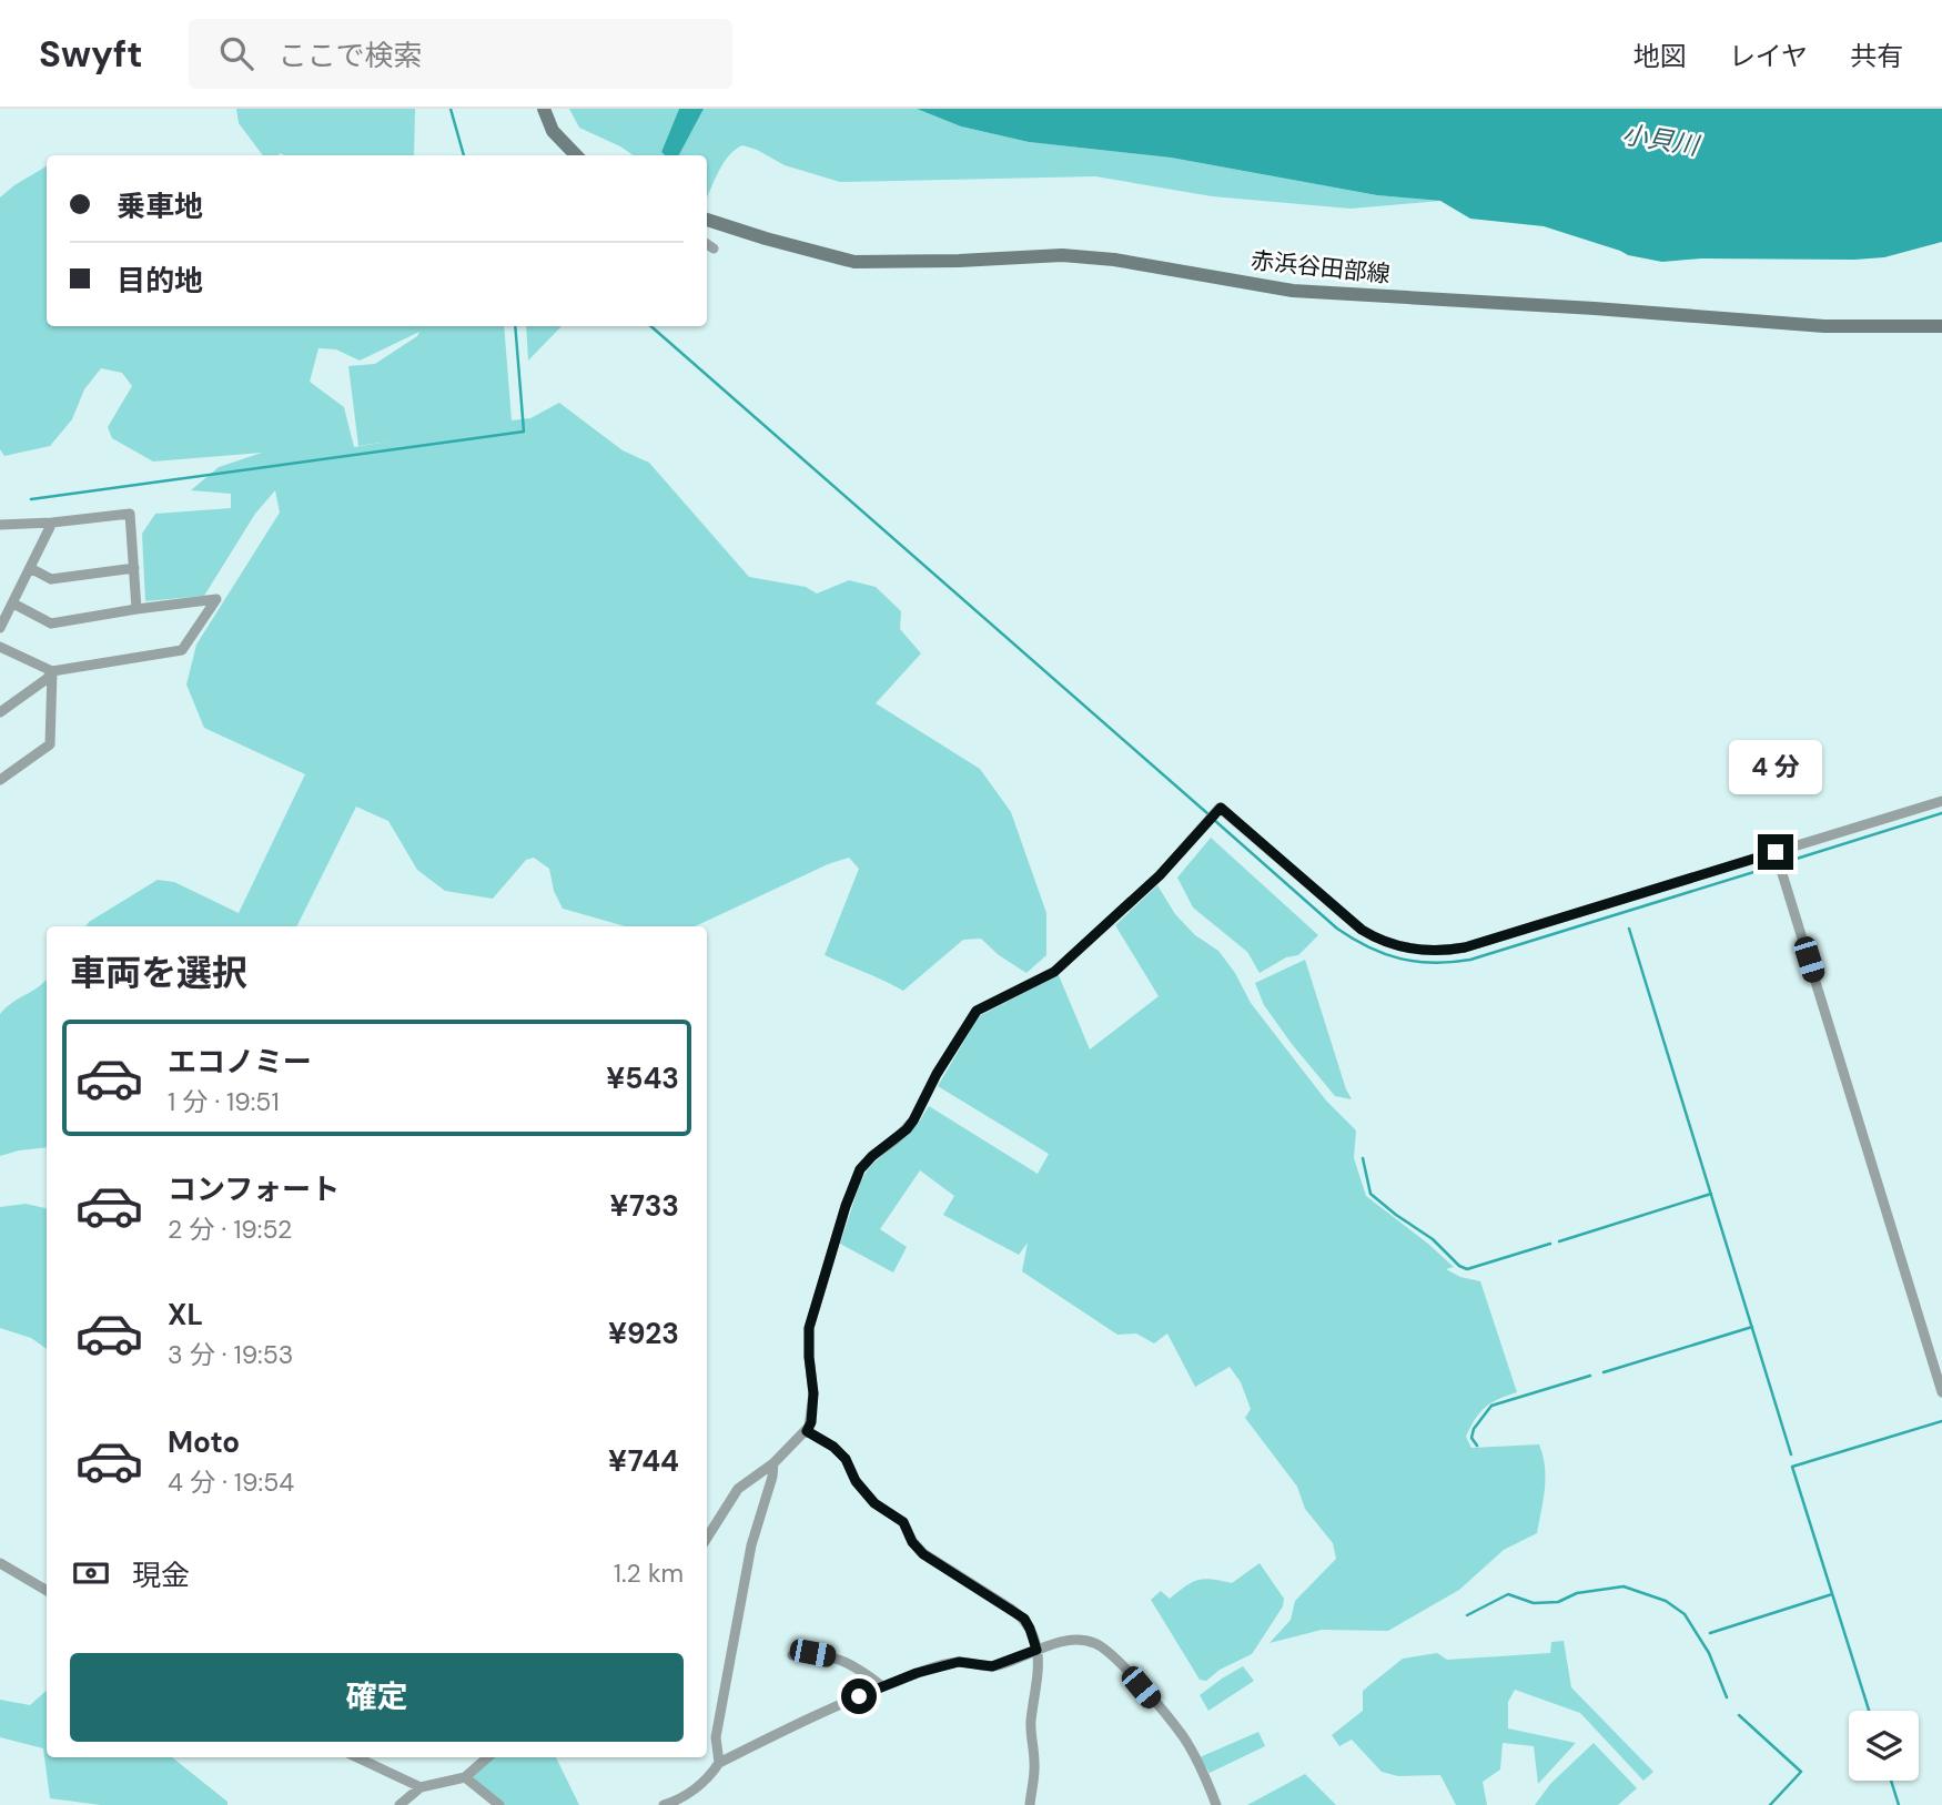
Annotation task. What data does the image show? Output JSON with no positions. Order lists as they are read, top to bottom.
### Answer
{
  "streets": {
    "main road": ["赤浜谷田部線"]
  },
  "water": ["小貝川"],
  "page": {
    "header": "Swyft",
    "search": "ここで検索",
    "nav": ["地図", "レイヤ", "共有"],
    "banner": ["乗車地", "目的地"],
    "bubble": "4 分",
    "heading": "車両を選択",
    "list": [
      {
        "name": "エコノミー",
        "note": "1 分 · 19:51",
        "value": "¥543"
      },
      {
        "name": "コンフォート",
        "note": "2 分 · 19:52",
        "value": "¥733"
      },
      {
        "name": "XL",
        "note": "3 分 · 19:53",
        "value": "¥923"
      },
      {
        "name": "Moto",
        "note": "4 分 · 19:54",
        "value": "¥744"
      }
    ],
    "pay": ["現金", "1.2 km"],
    "buttons": "確定"
  }
}
